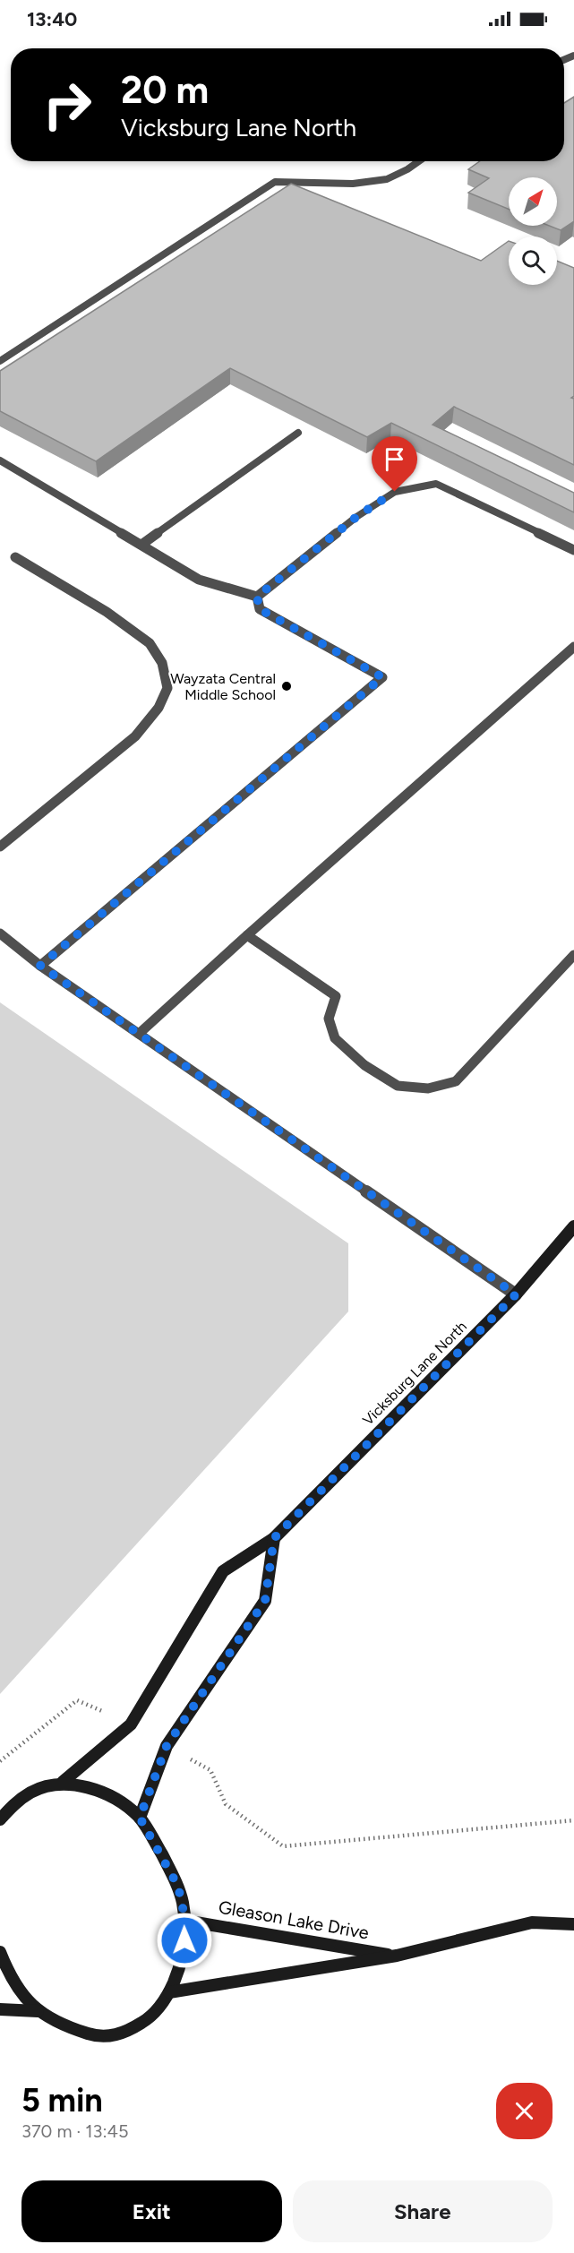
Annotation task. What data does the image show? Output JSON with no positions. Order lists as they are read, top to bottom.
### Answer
{
  "streets": {
    "main road": ["Vicksburg Lane North", "Gleason Lake Drive"]
  },
  "places": ["Wayzata Central Middle School"],
  "north": "top right",
  "page": {
    "status": "13:40",
    "turn": ["20 m", "Vicksburg Lane North"],
    "heading": ["5 min", "370 m · 13:45"],
    "buttons": ["Exit", "Share"]
  }
}
